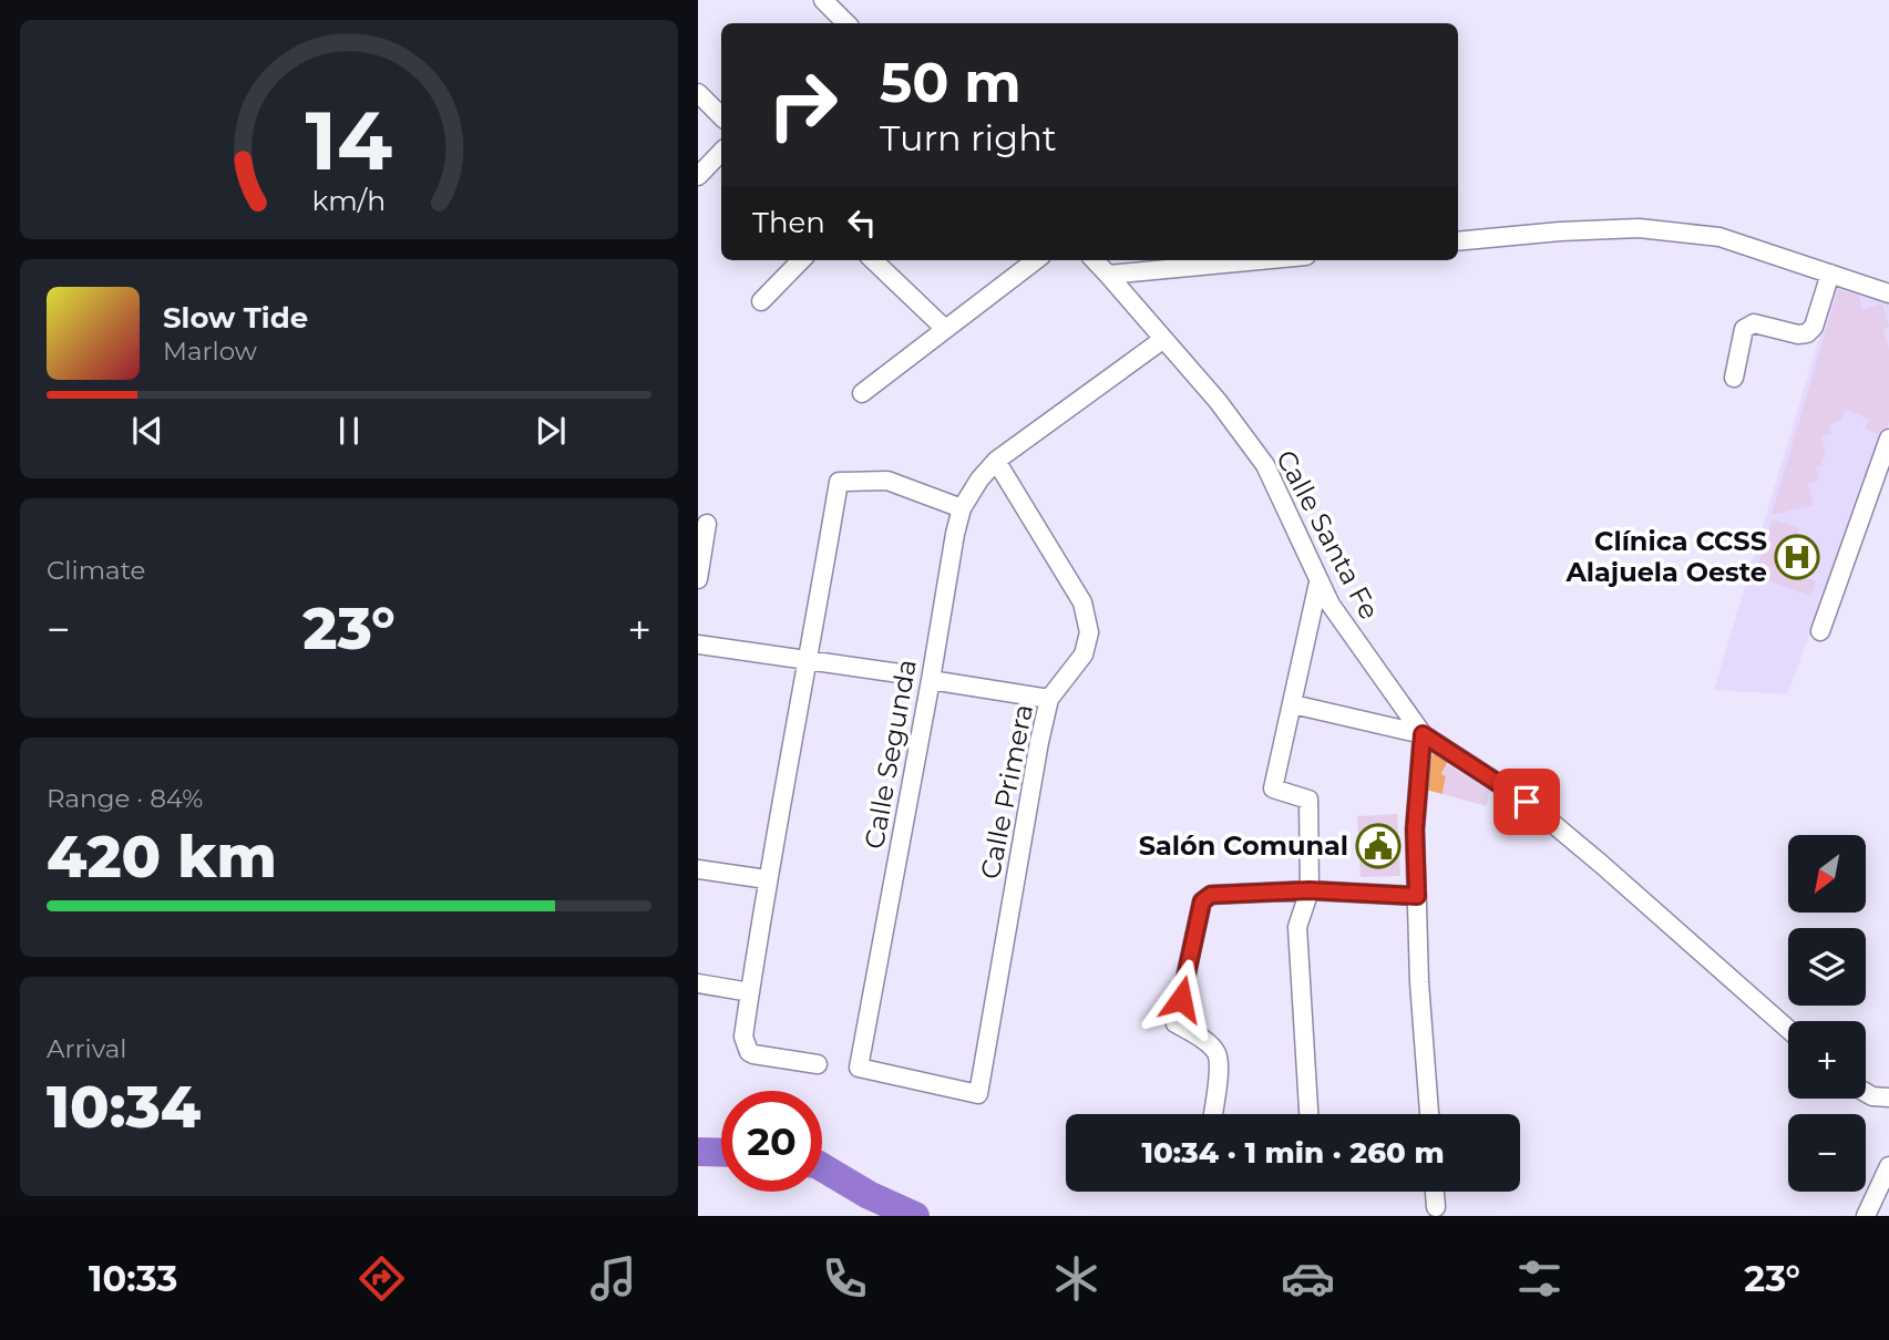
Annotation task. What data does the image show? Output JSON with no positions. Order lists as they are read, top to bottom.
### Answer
{
  "streets": {
    "street": ["Calle Santa Fe", "Calle Segunda", "Calle Primera"]
  },
  "crossings": [
    ["Calle Segunda", "Calle Primera"]
  ],
  "places": {
    "hospital": ["Clínica CCSS Alajuela Oeste"],
    "public building": ["Salón Comunal"]
  },
  "north": "bottom left",
  "page": {
    "turn": ["50 m", "Turn right"],
    "then": "Then",
    "song": ["Slow Tide", "Marlow"],
    "tile": [
      "Climate",
      ["Range · 84%", "420 km"],
      ["Arrival", "10:34"]
    ],
    "heat": ["−", "23°", "+"],
    "map_buttons": ["+", "−"],
    "limit": "20",
    "trip": "10:34 · 1 min · 260 m",
    "tabs": ["10:33", "23°"],
    "gauge": ["14", "km/h"]
  }
}
